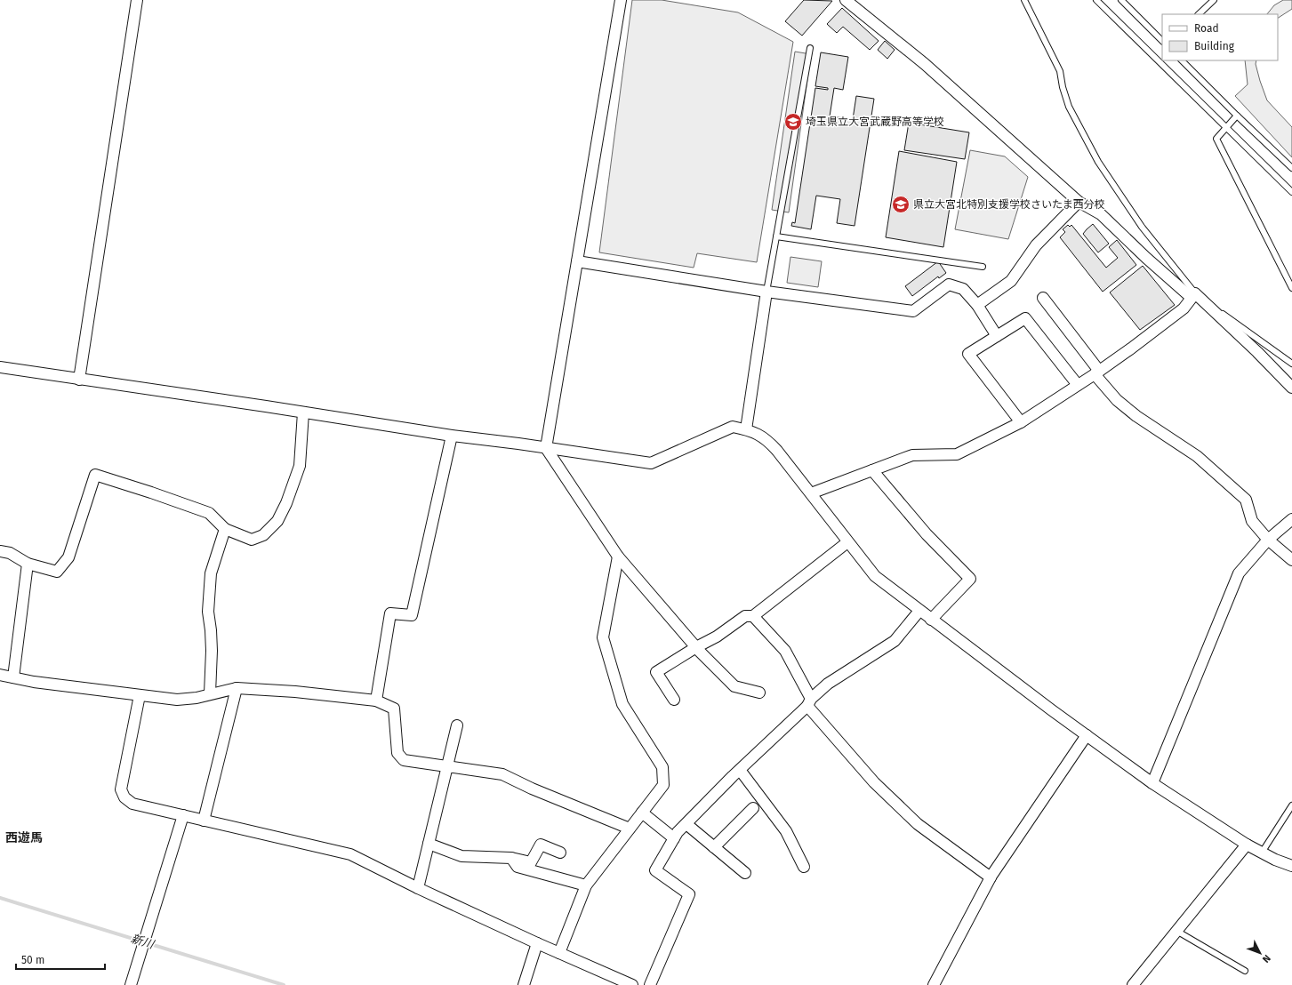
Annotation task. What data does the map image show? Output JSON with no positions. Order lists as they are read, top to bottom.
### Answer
{
  "districts": ["西遊馬"],
  "water": ["新川"],
  "places": {
    "school or university": ["埼玉県立大宮武蔵野高等学校", "県立大宮北特別支援学校さいたま西分校"]
  },
  "legend": ["Road", "Building"],
  "scale_bar": "50 m",
  "north": "bottom right"
}
